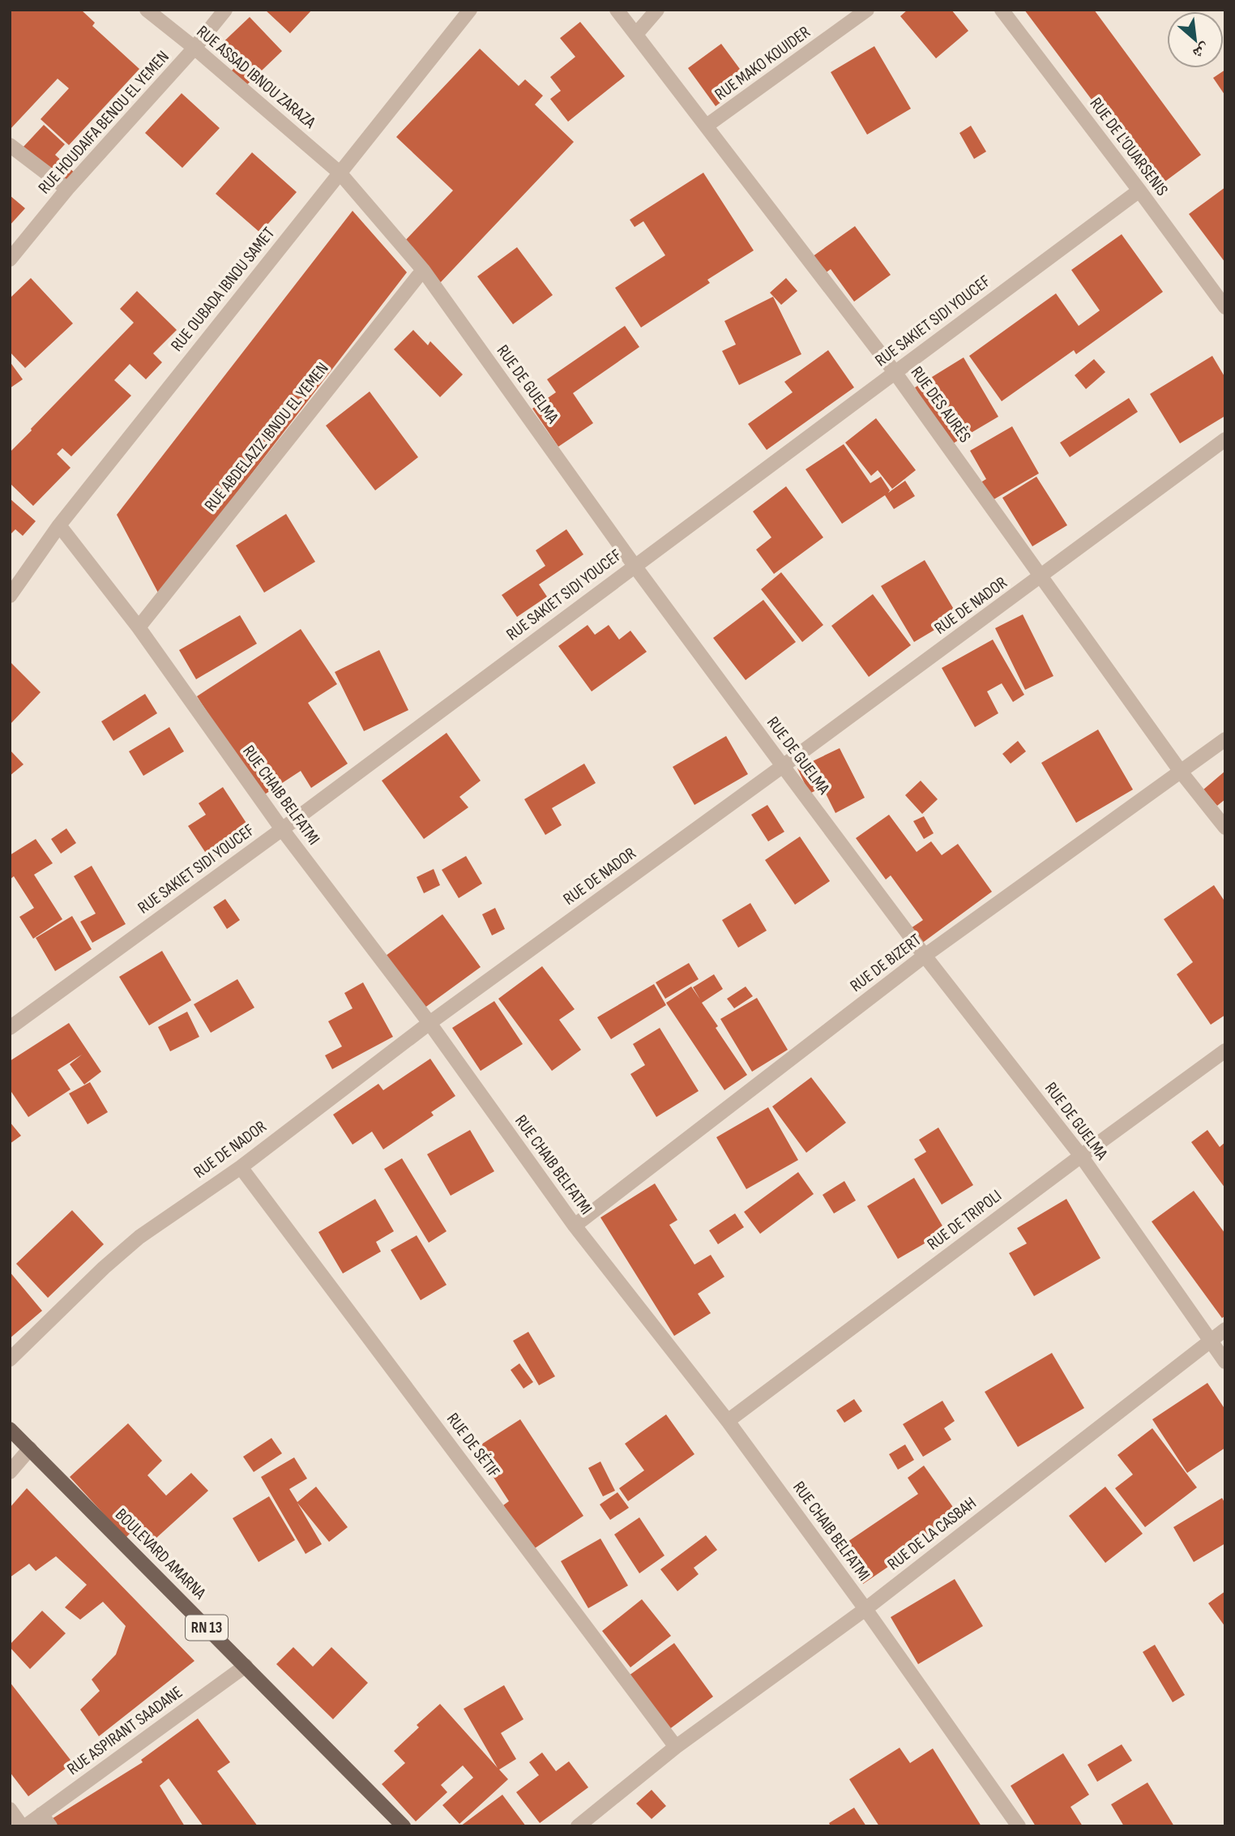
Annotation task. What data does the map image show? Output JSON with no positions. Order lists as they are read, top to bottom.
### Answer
{
  "streets": {
    "main road": ["BOULEVARD AMARNA", "RN 13"],
    "street": [
      "RUE MAKO KOUIDER",
      "RUE ASSAD IBNOU ZARAZA",
      "RUE HOUDAIFA BENOU EL YEMEN",
      "RUE DE L'OUARSENIS",
      "RUE OUBADA IBNOU SAMET",
      "RUE SAKIET SIDI YOUCEF",
      "RUE DE GUELMA",
      "RUE DES AURÈS",
      "RUE ABDELAZIZ IBNOU EL YEMEN",
      "RUE DE NADOR",
      "RUE CHAIB BELFATMI",
      "RUE DE BIZERT",
      "RUE DE TRIPOLI",
      "RUE DE SÉTIF",
      "RUE DE LA CASBAH",
      "RUE ASPIRANT SAADANE"
    ]
  },
  "crossings": [
    ["RUE MAKO KOUIDER", "RUE DES AURÈS"],
    ["RUE ASSAD IBNOU ZARAZA", "RUE HOUDAIFA BENOU EL YEMEN"],
    ["RUE ASSAD IBNOU ZARAZA", "RUE OUBADA IBNOU SAMET"],
    ["RUE ASSAD IBNOU ZARAZA", "RUE DE GUELMA"],
    ["RUE DE L'OUARSENIS", "RUE SAKIET SIDI YOUCEF"],
    ["RUE OUBADA IBNOU SAMET", "RUE DE GUELMA"],
    ["RUE OUBADA IBNOU SAMET", "RUE CHAIB BELFATMI"],
    ["RUE SAKIET SIDI YOUCEF", "RUE DE GUELMA"],
    ["RUE SAKIET SIDI YOUCEF", "RUE DES AURÈS"],
    ["RUE SAKIET SIDI YOUCEF", "RUE CHAIB BELFATMI"],
    ["RUE DE GUELMA", "RUE ABDELAZIZ IBNOU EL YEMEN"],
    ["RUE DE GUELMA", "RUE DE NADOR"],
    ["RUE DE GUELMA", "RUE DE BIZERT"],
    ["RUE DE GUELMA", "RUE DE TRIPOLI"],
    ["RUE DE GUELMA", "RUE DE LA CASBAH"],
    ["RUE DES AURÈS", "RUE DE NADOR"],
    ["RUE DES AURÈS", "RUE DE BIZERT"],
    ["RUE ABDELAZIZ IBNOU EL YEMEN", "RUE CHAIB BELFATMI"],
    ["RUE DE NADOR", "RUE CHAIB BELFATMI"],
    ["RUE DE NADOR", "RUE DE SÉTIF"],
    ["RUE CHAIB BELFATMI", "RUE DE BIZERT"],
    ["RUE CHAIB BELFATMI", "RUE DE TRIPOLI"],
    ["RUE CHAIB BELFATMI", "RUE DE LA CASBAH"],
    ["RUE DE SÉTIF", "RUE DE LA CASBAH"],
    ["BOULEVARD AMARNA", "RUE ASPIRANT SAADANE"]
  ],
  "north": "bottom right"
}
